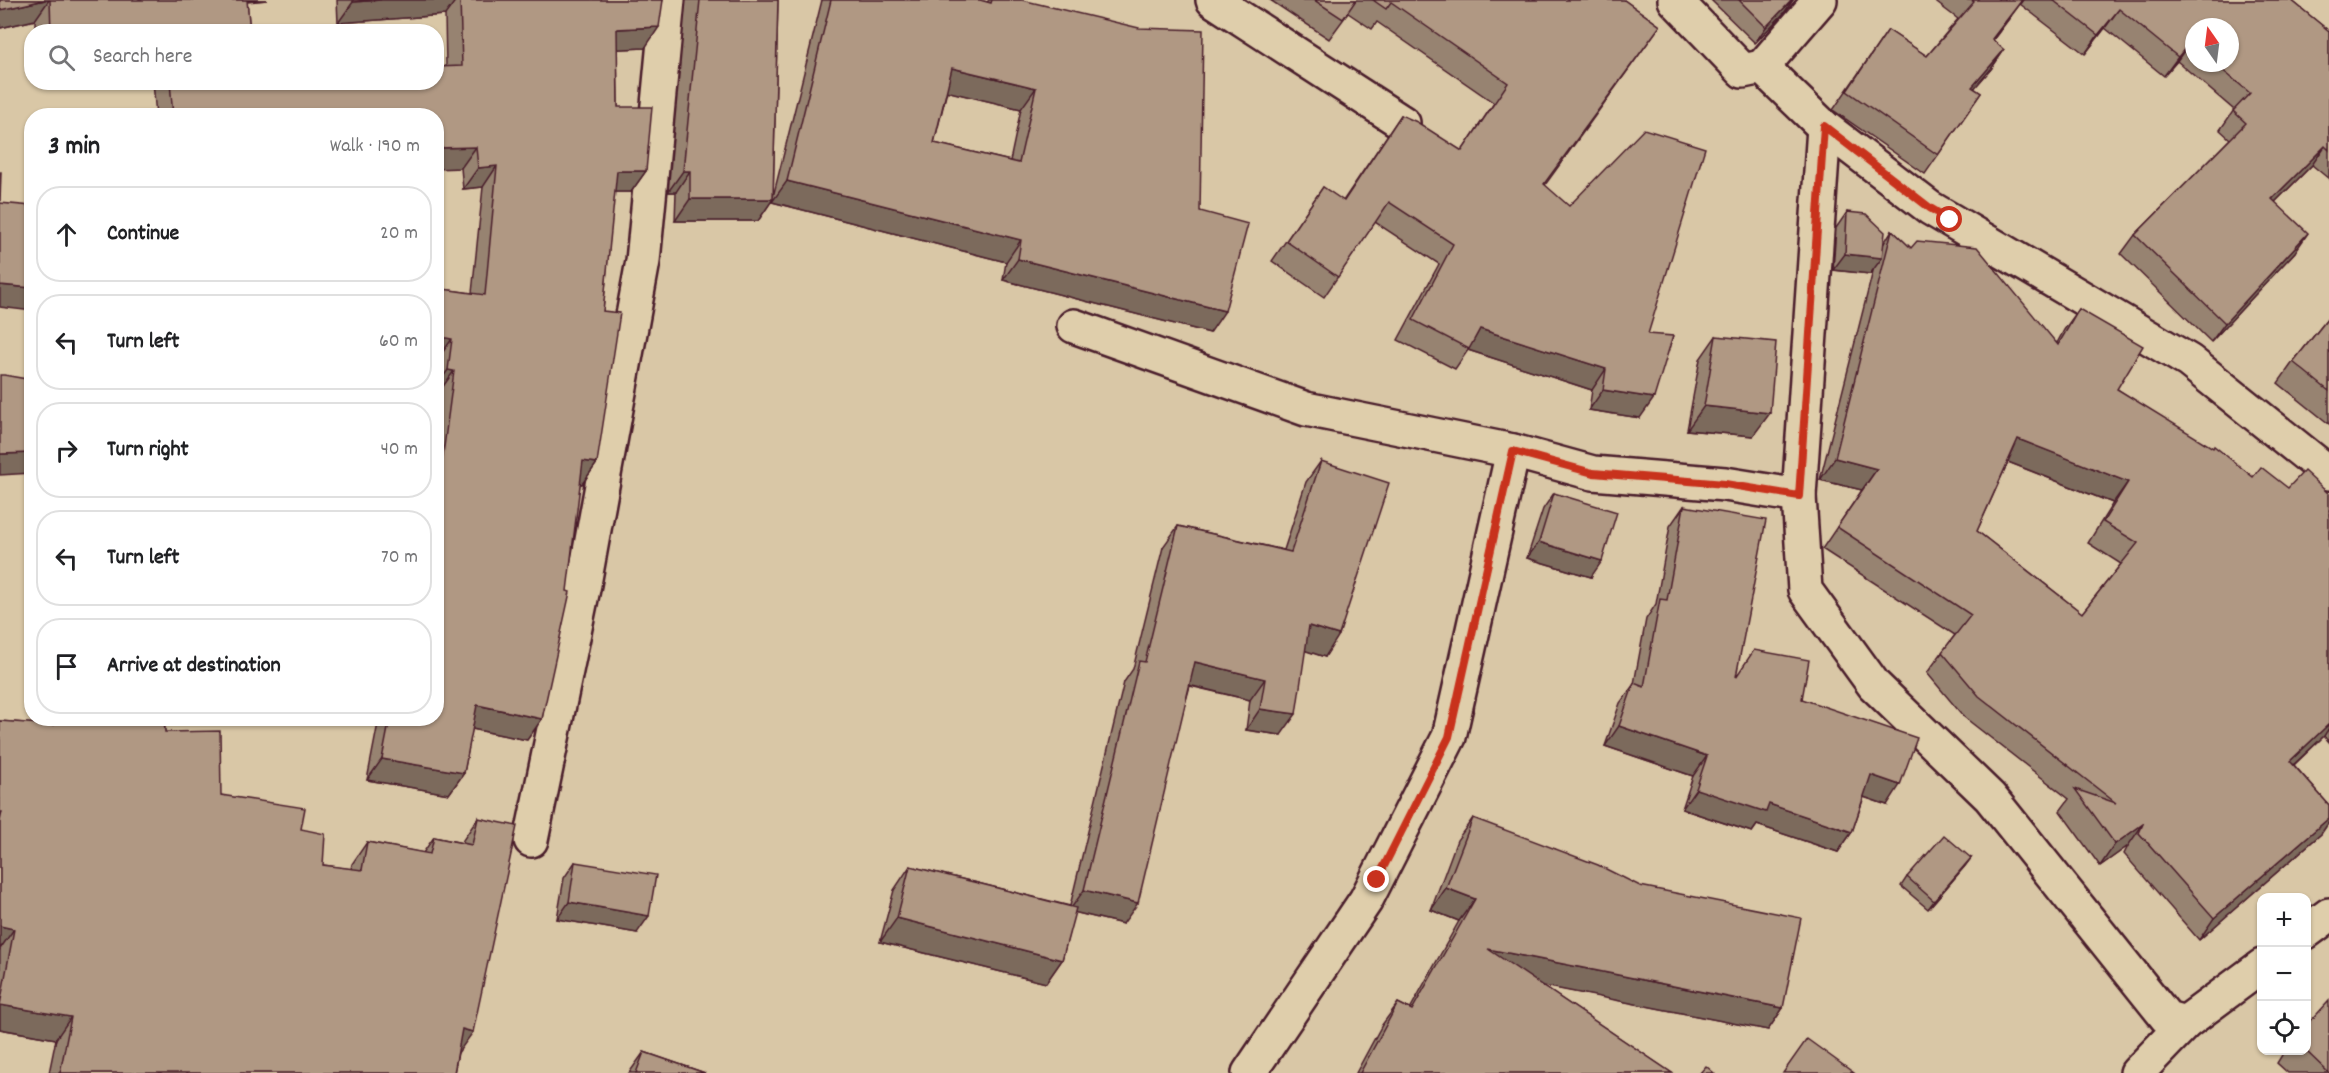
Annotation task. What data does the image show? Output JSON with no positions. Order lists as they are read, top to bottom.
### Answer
{
  "north": "top",
  "page": {
    "search": "Search here",
    "heading": ["3 min", "Walk · 190 m"],
    "list": [
      ["Continue", "20 m"],
      ["Turn left", "60 m"],
      ["Turn right", "40 m"],
      ["Turn left", "70 m"],
      "Arrive at destination"
    ],
    "map_buttons": ["+", "−"]
  }
}
